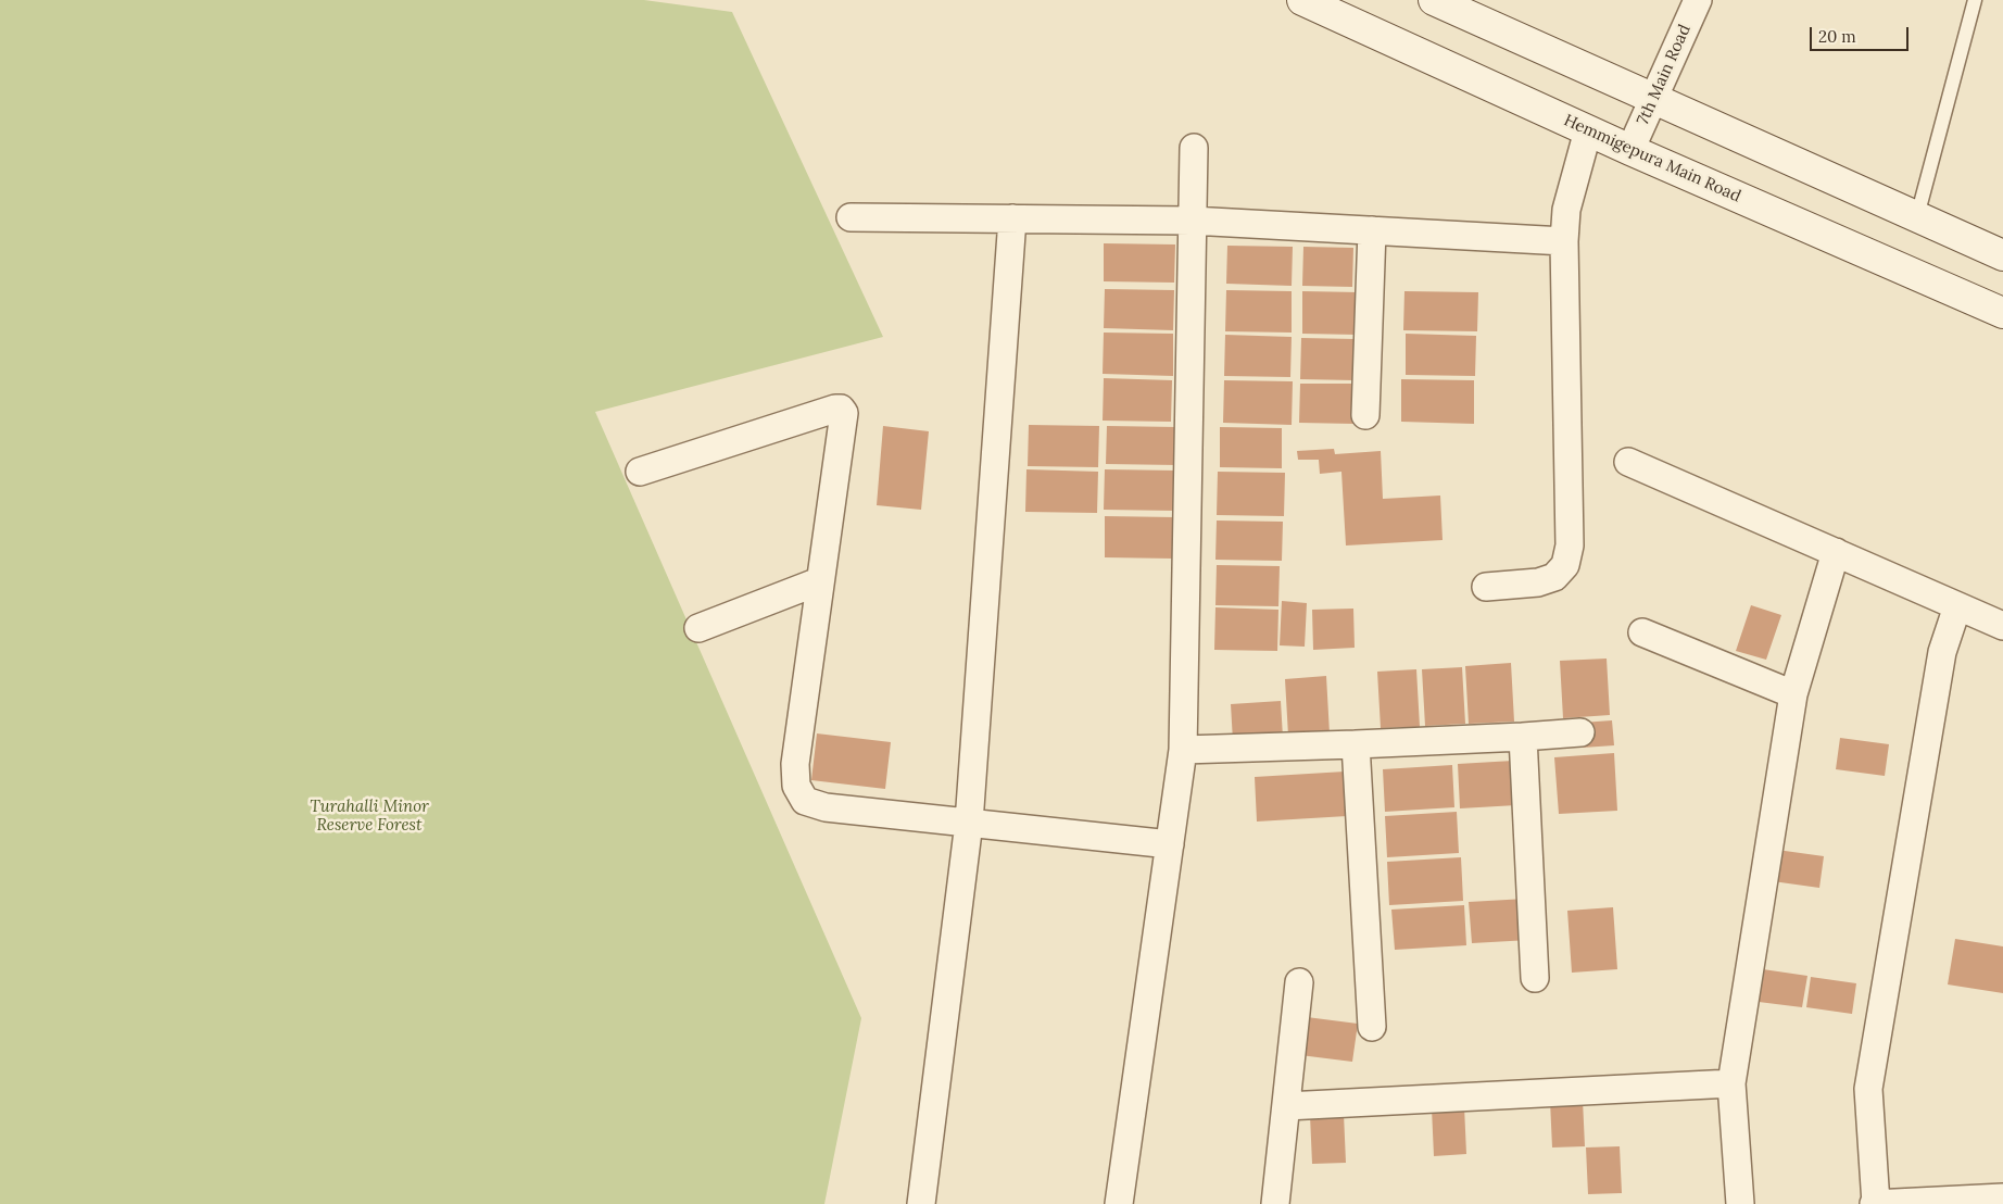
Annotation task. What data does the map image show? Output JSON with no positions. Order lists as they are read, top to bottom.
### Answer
{
  "streets": {
    "main road": ["Hemmigepura Main Road"],
    "street": ["7th Main Road"]
  },
  "crossings": [
    ["7th Main Road", "Hemmigepura Main Road"]
  ],
  "parks": ["Turahalli Minor Reserve Forest"],
  "scale_bar": "20 m"
}
